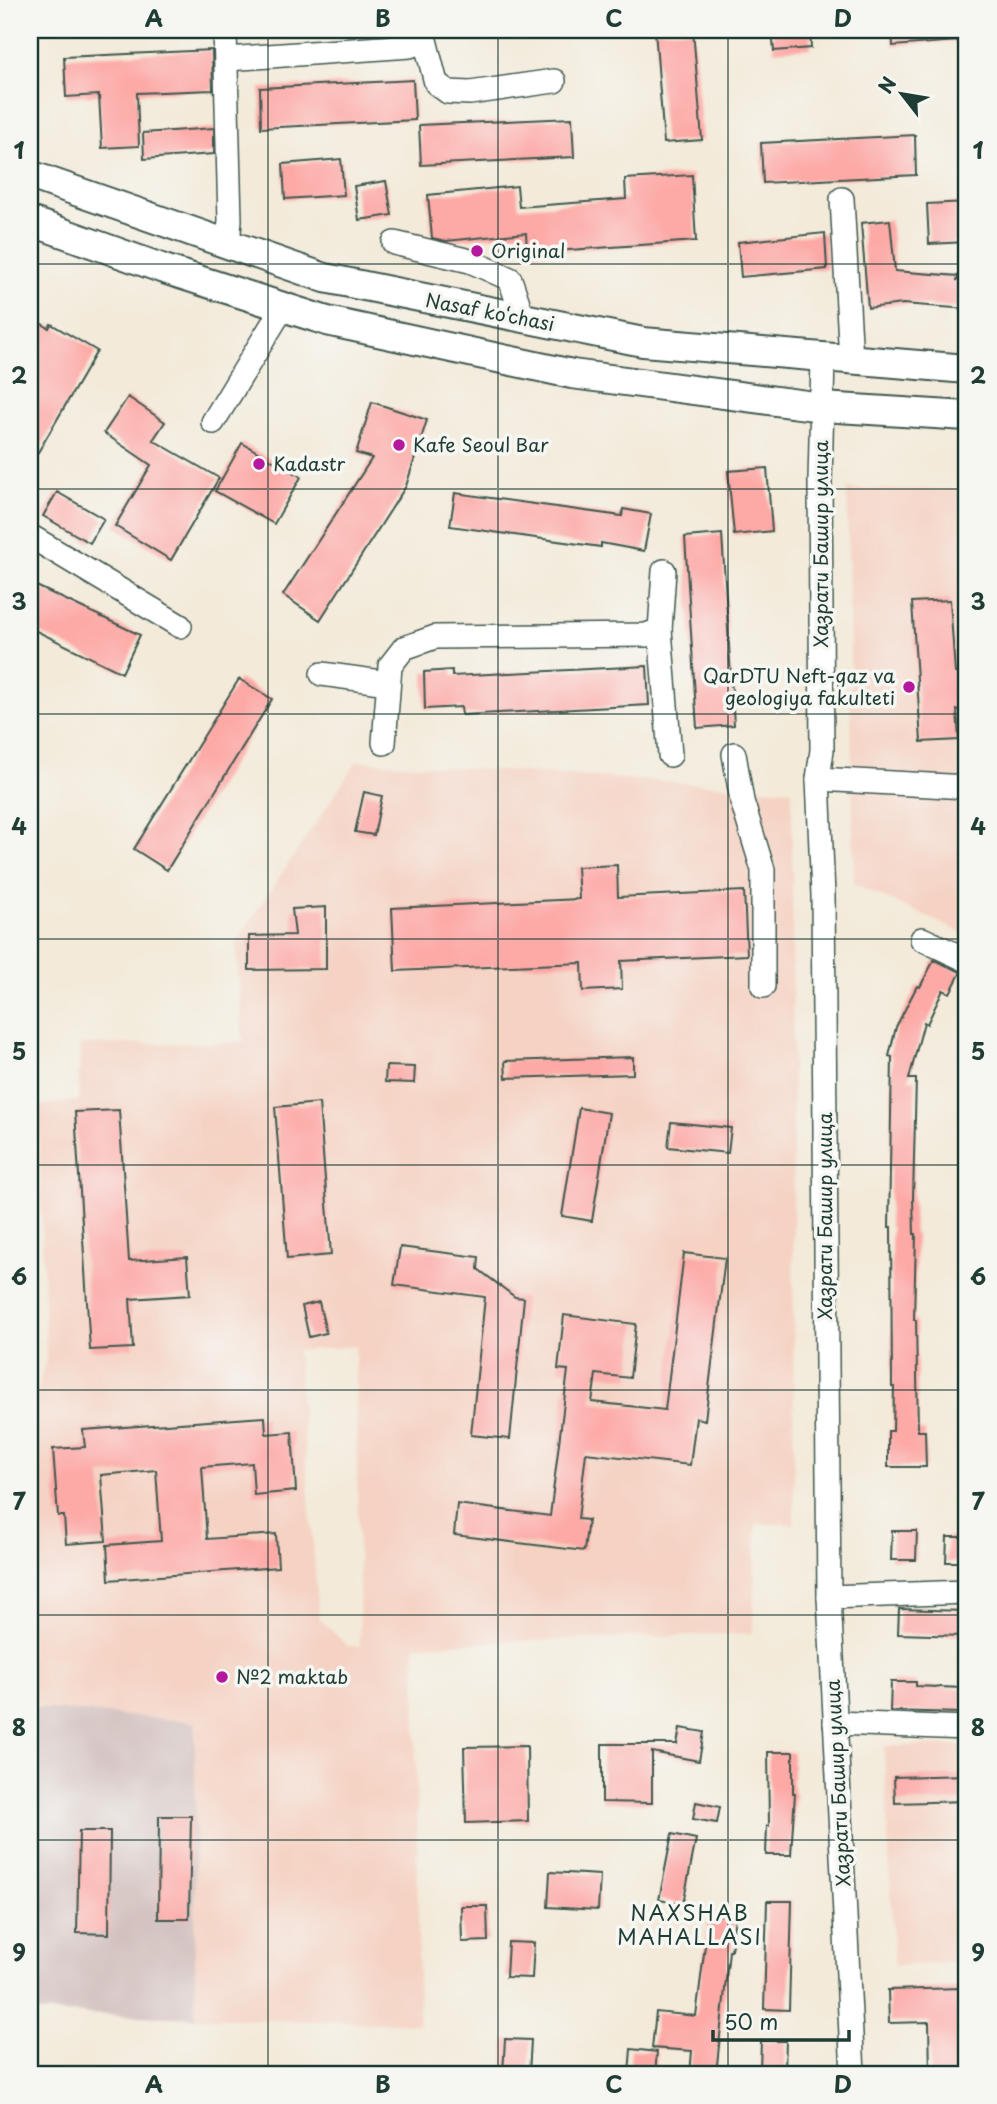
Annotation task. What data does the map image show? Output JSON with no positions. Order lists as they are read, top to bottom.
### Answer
{
  "streets": {
    "main road": ["Nasaf ko‘chasi"],
    "street": ["Хазрати Башир улица"]
  },
  "crossings": [
    ["Nasaf ko‘chasi", "Хазрати Башир улица"]
  ],
  "districts": ["NAXSHAB MAHALLASI"],
  "places": [
    "Original",
    "Kafe Seoul Bar",
    "Kadastr",
    "QarDTU Neft-gaz va geologiya fakulteti",
    "№2 maktab"
  ],
  "scale_bar": "50 m",
  "north": "top left",
  "grid": {
    "columns": [
      "A",
      "B",
      "C",
      "D"
    ],
    "rows": [
      "1",
      "2",
      "3",
      "4",
      "5",
      "6",
      "7",
      "8",
      "9"
    ]
  }
}
